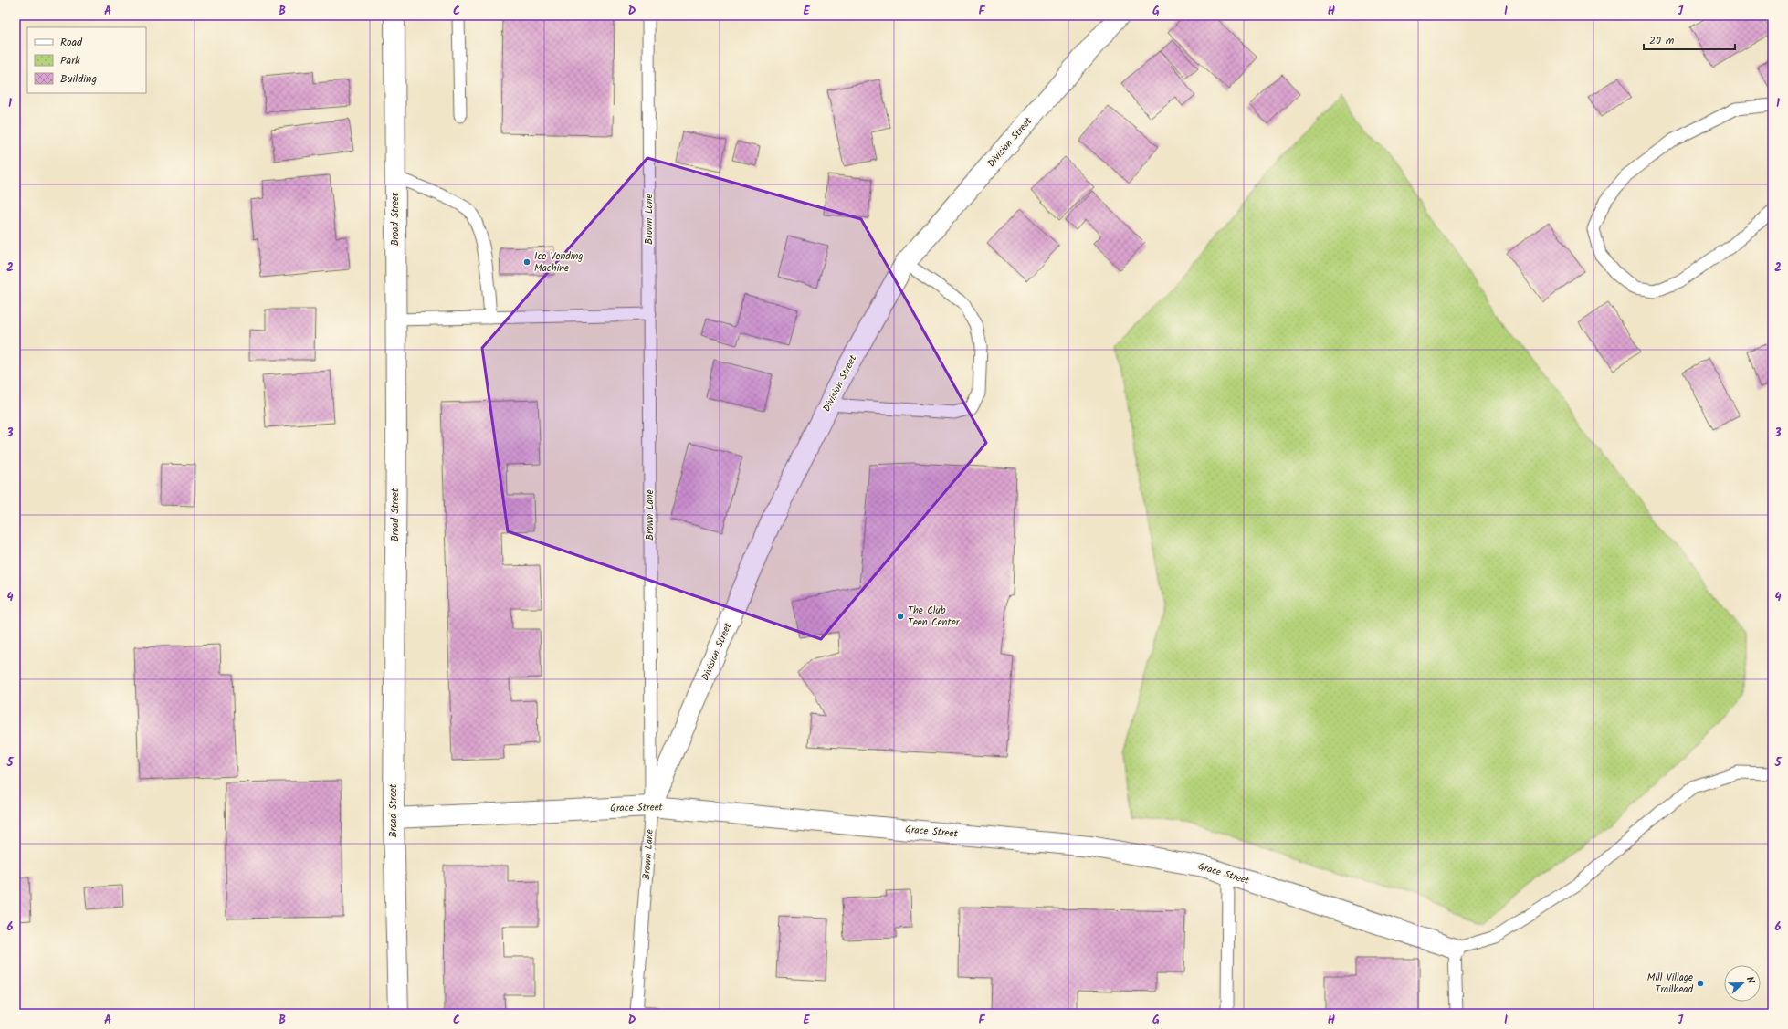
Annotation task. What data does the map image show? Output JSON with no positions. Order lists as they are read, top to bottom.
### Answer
{
  "streets": {
    "street": ["Division Street", "Broad Street", "Grace Street"],
    "lane": ["Brown Lane"]
  },
  "crossings": [
    ["Division Street", "Brown Lane"],
    ["Division Street", "Grace Street"],
    ["Broad Street", "Grace Street"],
    ["Brown Lane", "Grace Street"]
  ],
  "places": ["Ice Vending Machine", "The Club Teen Center", "Mill Village Trailhead"],
  "legend": ["Road", "Park", "Building"],
  "scale_bar": "20 m",
  "north": "right",
  "grid": {
    "columns": [
      "A",
      "B",
      "C",
      "D",
      "E",
      "F",
      "G",
      "H",
      "I",
      "J"
    ],
    "rows": [
      "1",
      "2",
      "3",
      "4",
      "5",
      "6"
    ]
  }
}
